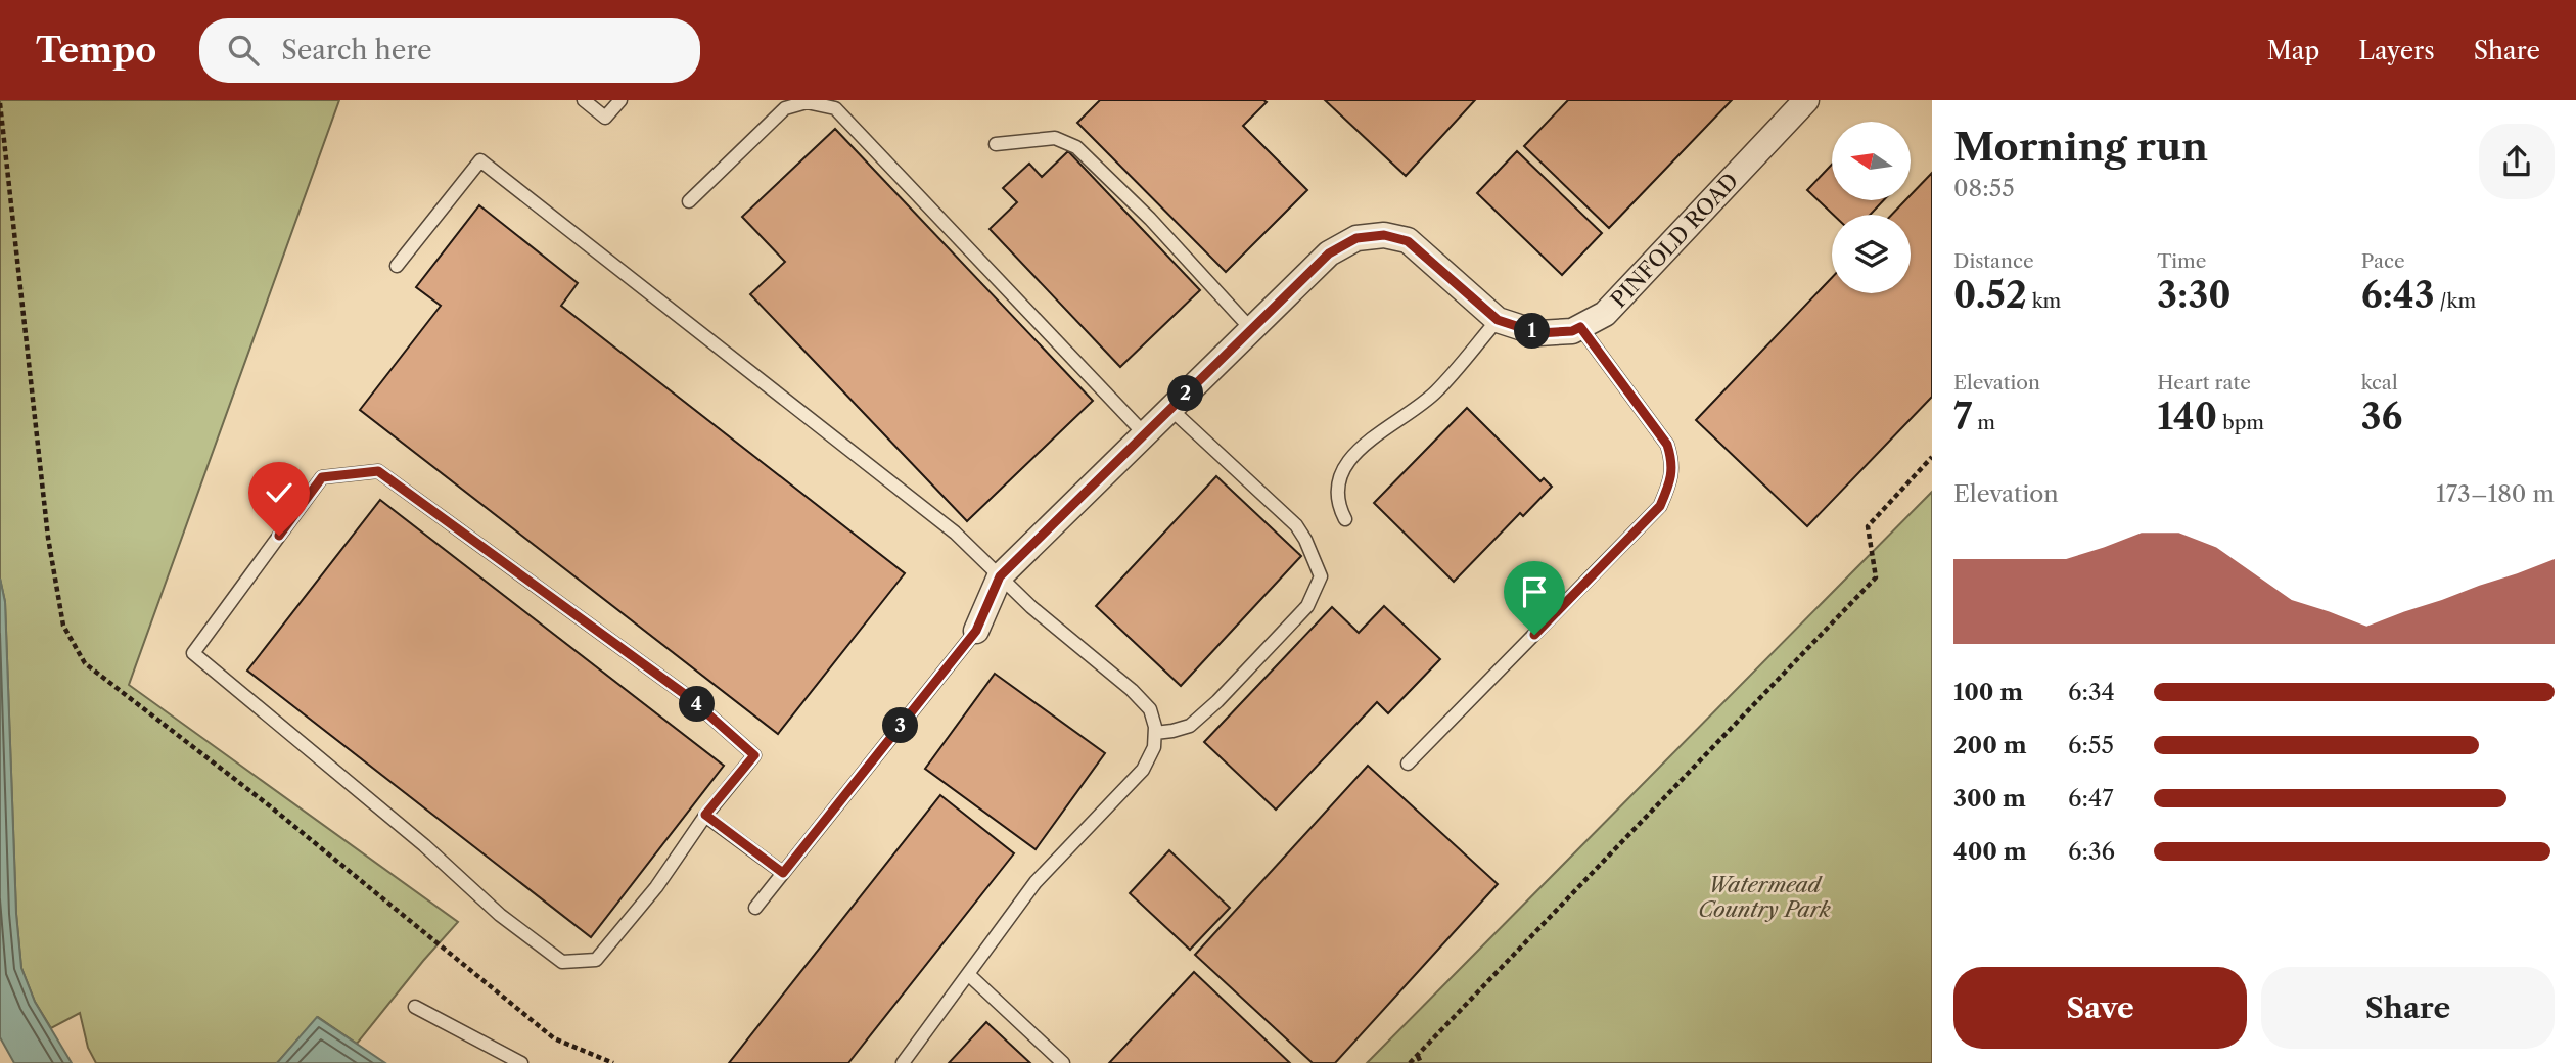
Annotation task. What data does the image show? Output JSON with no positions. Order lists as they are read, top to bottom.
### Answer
{
  "streets": {
    "street": ["PINFOLD ROAD"]
  },
  "parks": ["Watermead Country Park"],
  "north": "left",
  "page": {
    "header": "Tempo",
    "search": "Search here",
    "nav": ["Map", "Layers", "Share"],
    "heading": ["Morning run", "08:55"],
    "stats": [
      ["Distance", "0.52 km"],
      ["Time", "3:30"],
      ["Pace", "6:43 /km"],
      ["Elevation", "7 m"],
      ["Heart rate", "140 bpm"],
      ["kcal", "36"]
    ],
    "pins": [
      "1",
      "2",
      "4",
      "3"
    ],
    "chart": ["Elevation", "173–180 m"],
    "list": [
      {
        "name": "100 m",
        "note": "6:34"
      },
      {
        "name": "200 m",
        "note": "6:55"
      },
      {
        "name": "300 m",
        "note": "6:47"
      },
      {
        "name": "400 m",
        "note": "6:36"
      }
    ],
    "buttons": ["Save", "Share"]
  }
}
